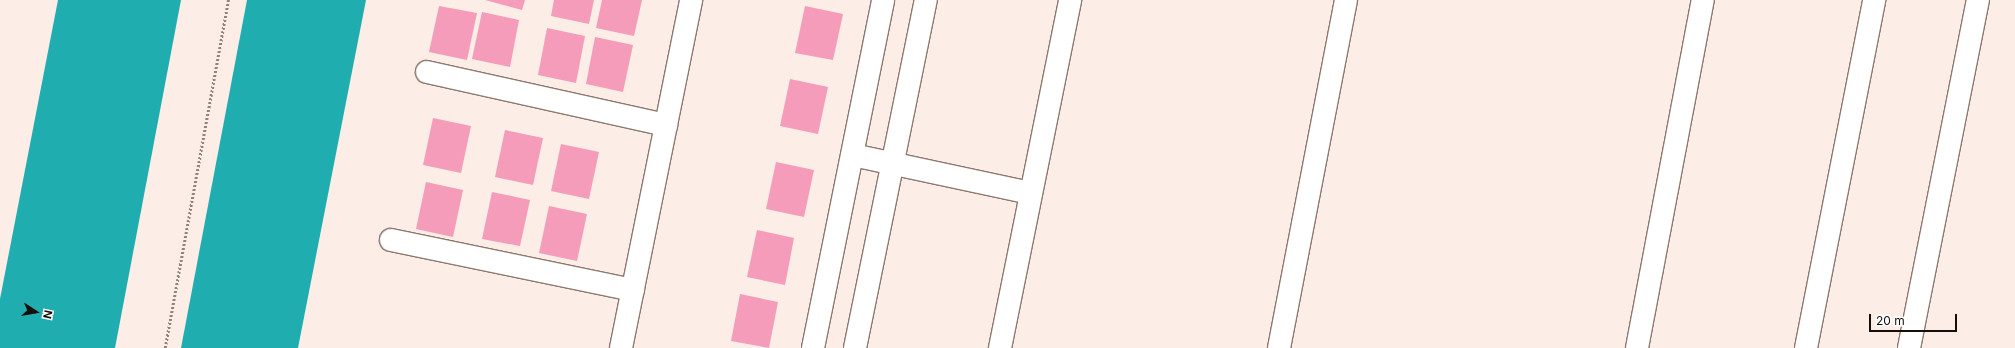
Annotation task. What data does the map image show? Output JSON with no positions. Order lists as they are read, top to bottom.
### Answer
{
  "scale_bar": "20 m",
  "north": "right"
}
